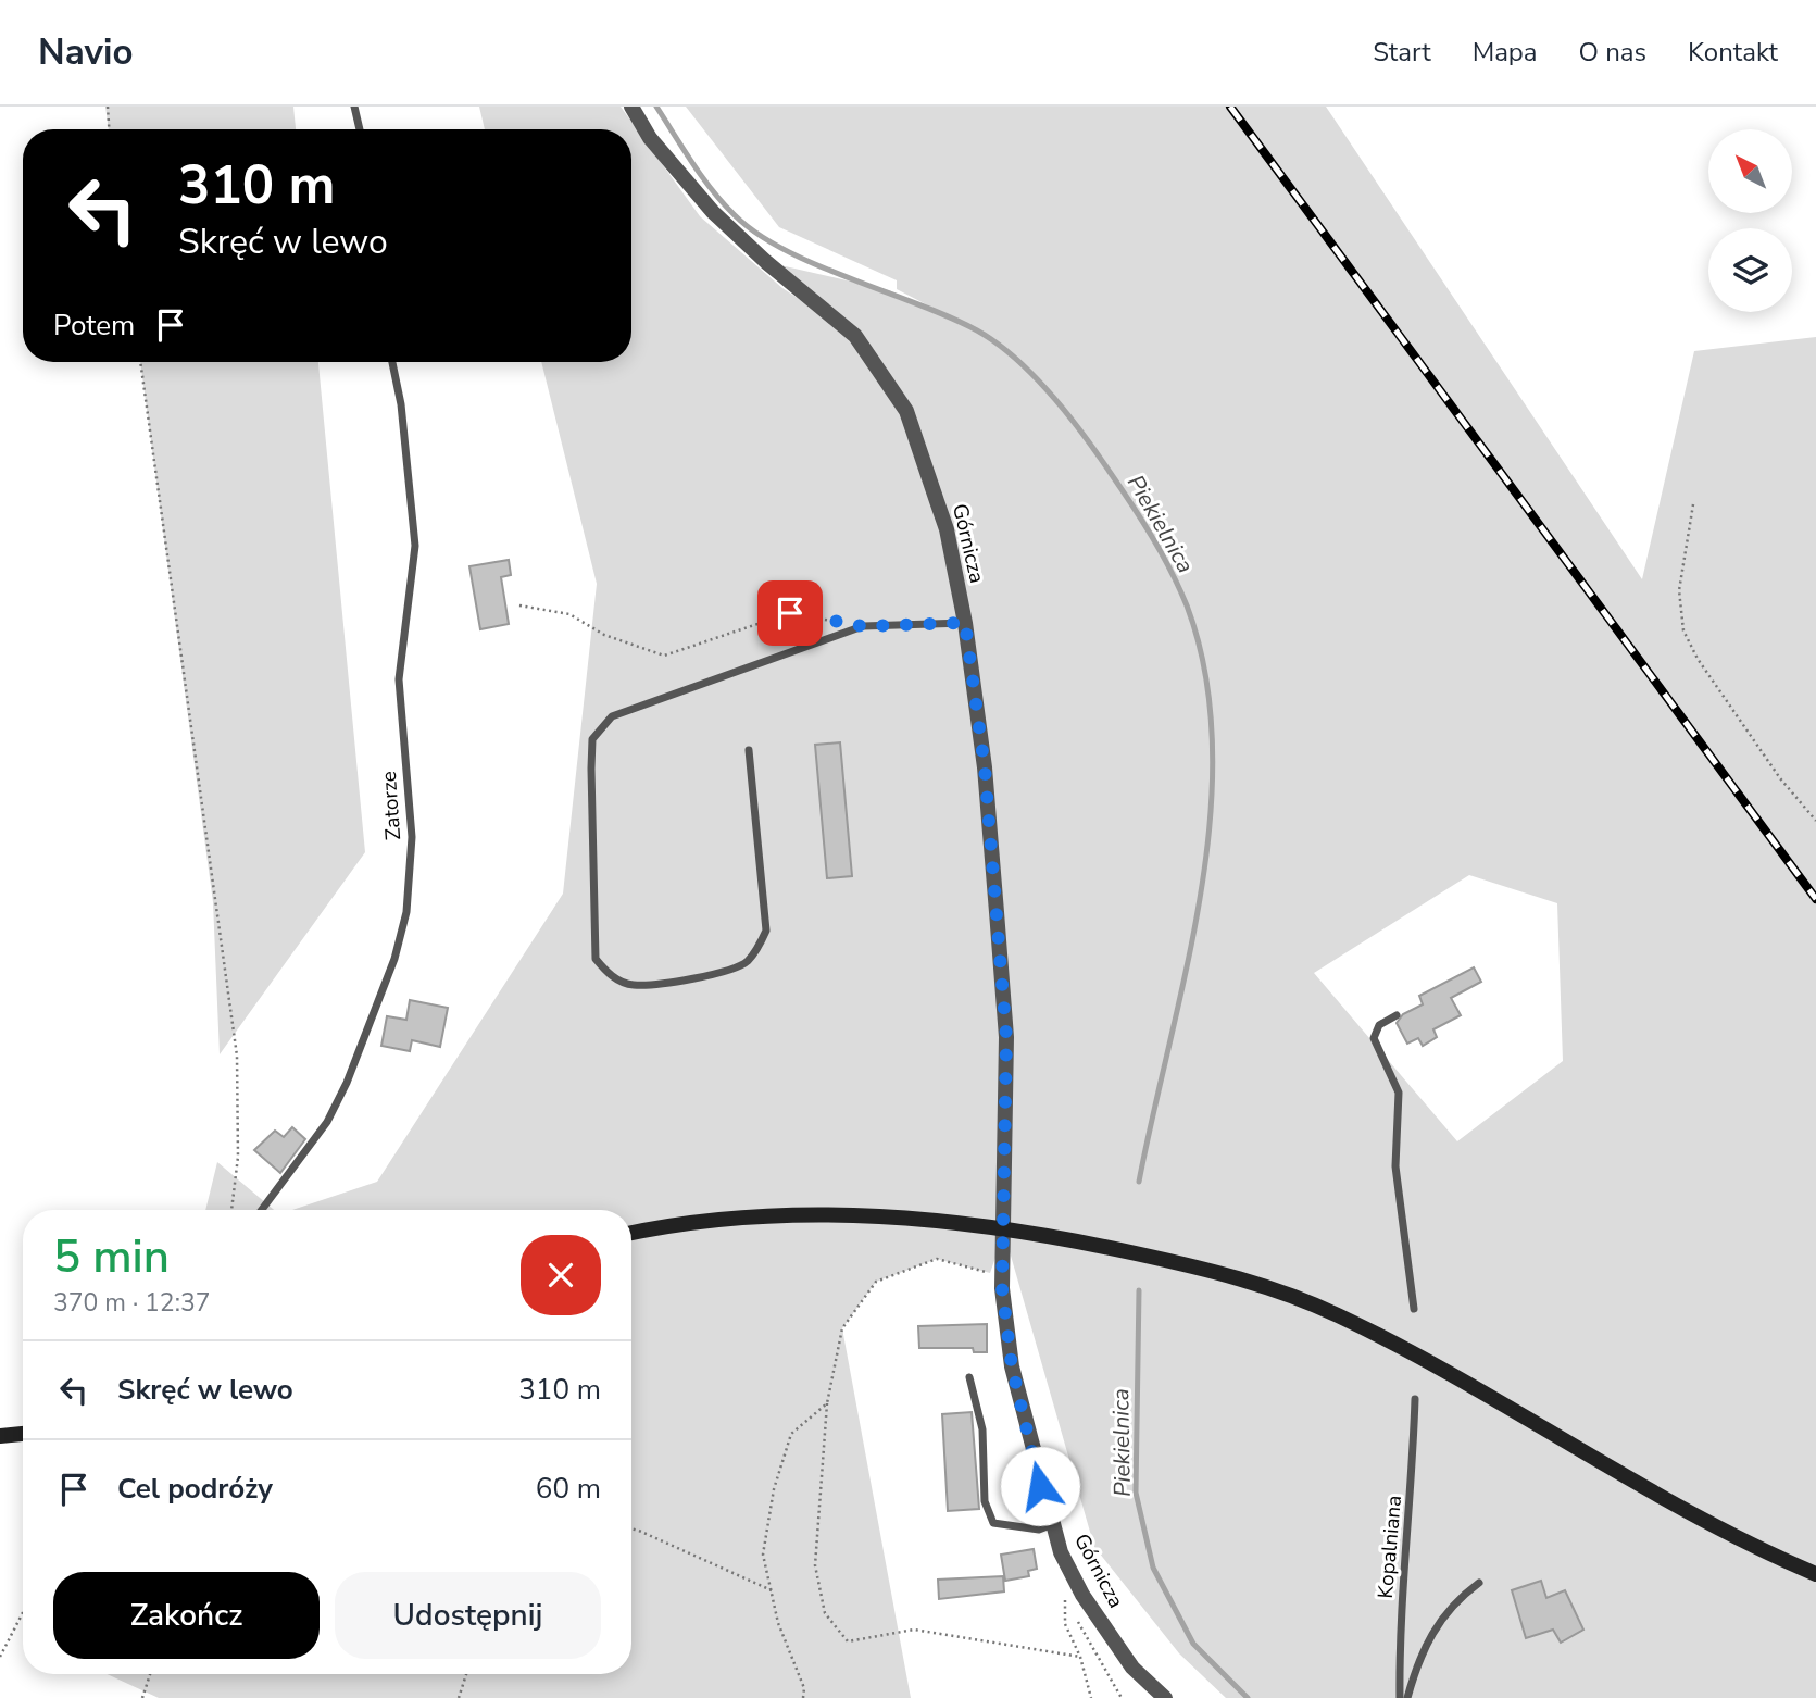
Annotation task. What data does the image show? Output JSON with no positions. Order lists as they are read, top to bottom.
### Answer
{
  "streets": {
    "street": ["Górnicza"],
    "lane": ["Zatorze", "Kopalniana"]
  },
  "water": ["Piekielnica"],
  "north": "top left",
  "page": {
    "header": "Navio",
    "nav": [
      "Start",
      "Mapa",
      "O nas",
      "Kontakt"
    ],
    "turn": ["310 m", "Skręć w lewo"],
    "then": "Potem",
    "heading": ["5 min", "370 m · 12:37"],
    "list": [
      {
        "name": "Skręć w lewo",
        "value": "310 m"
      },
      {
        "name": "Cel podróży",
        "value": "60 m"
      }
    ],
    "buttons": ["Zakończ", "Udostępnij"]
  }
}
